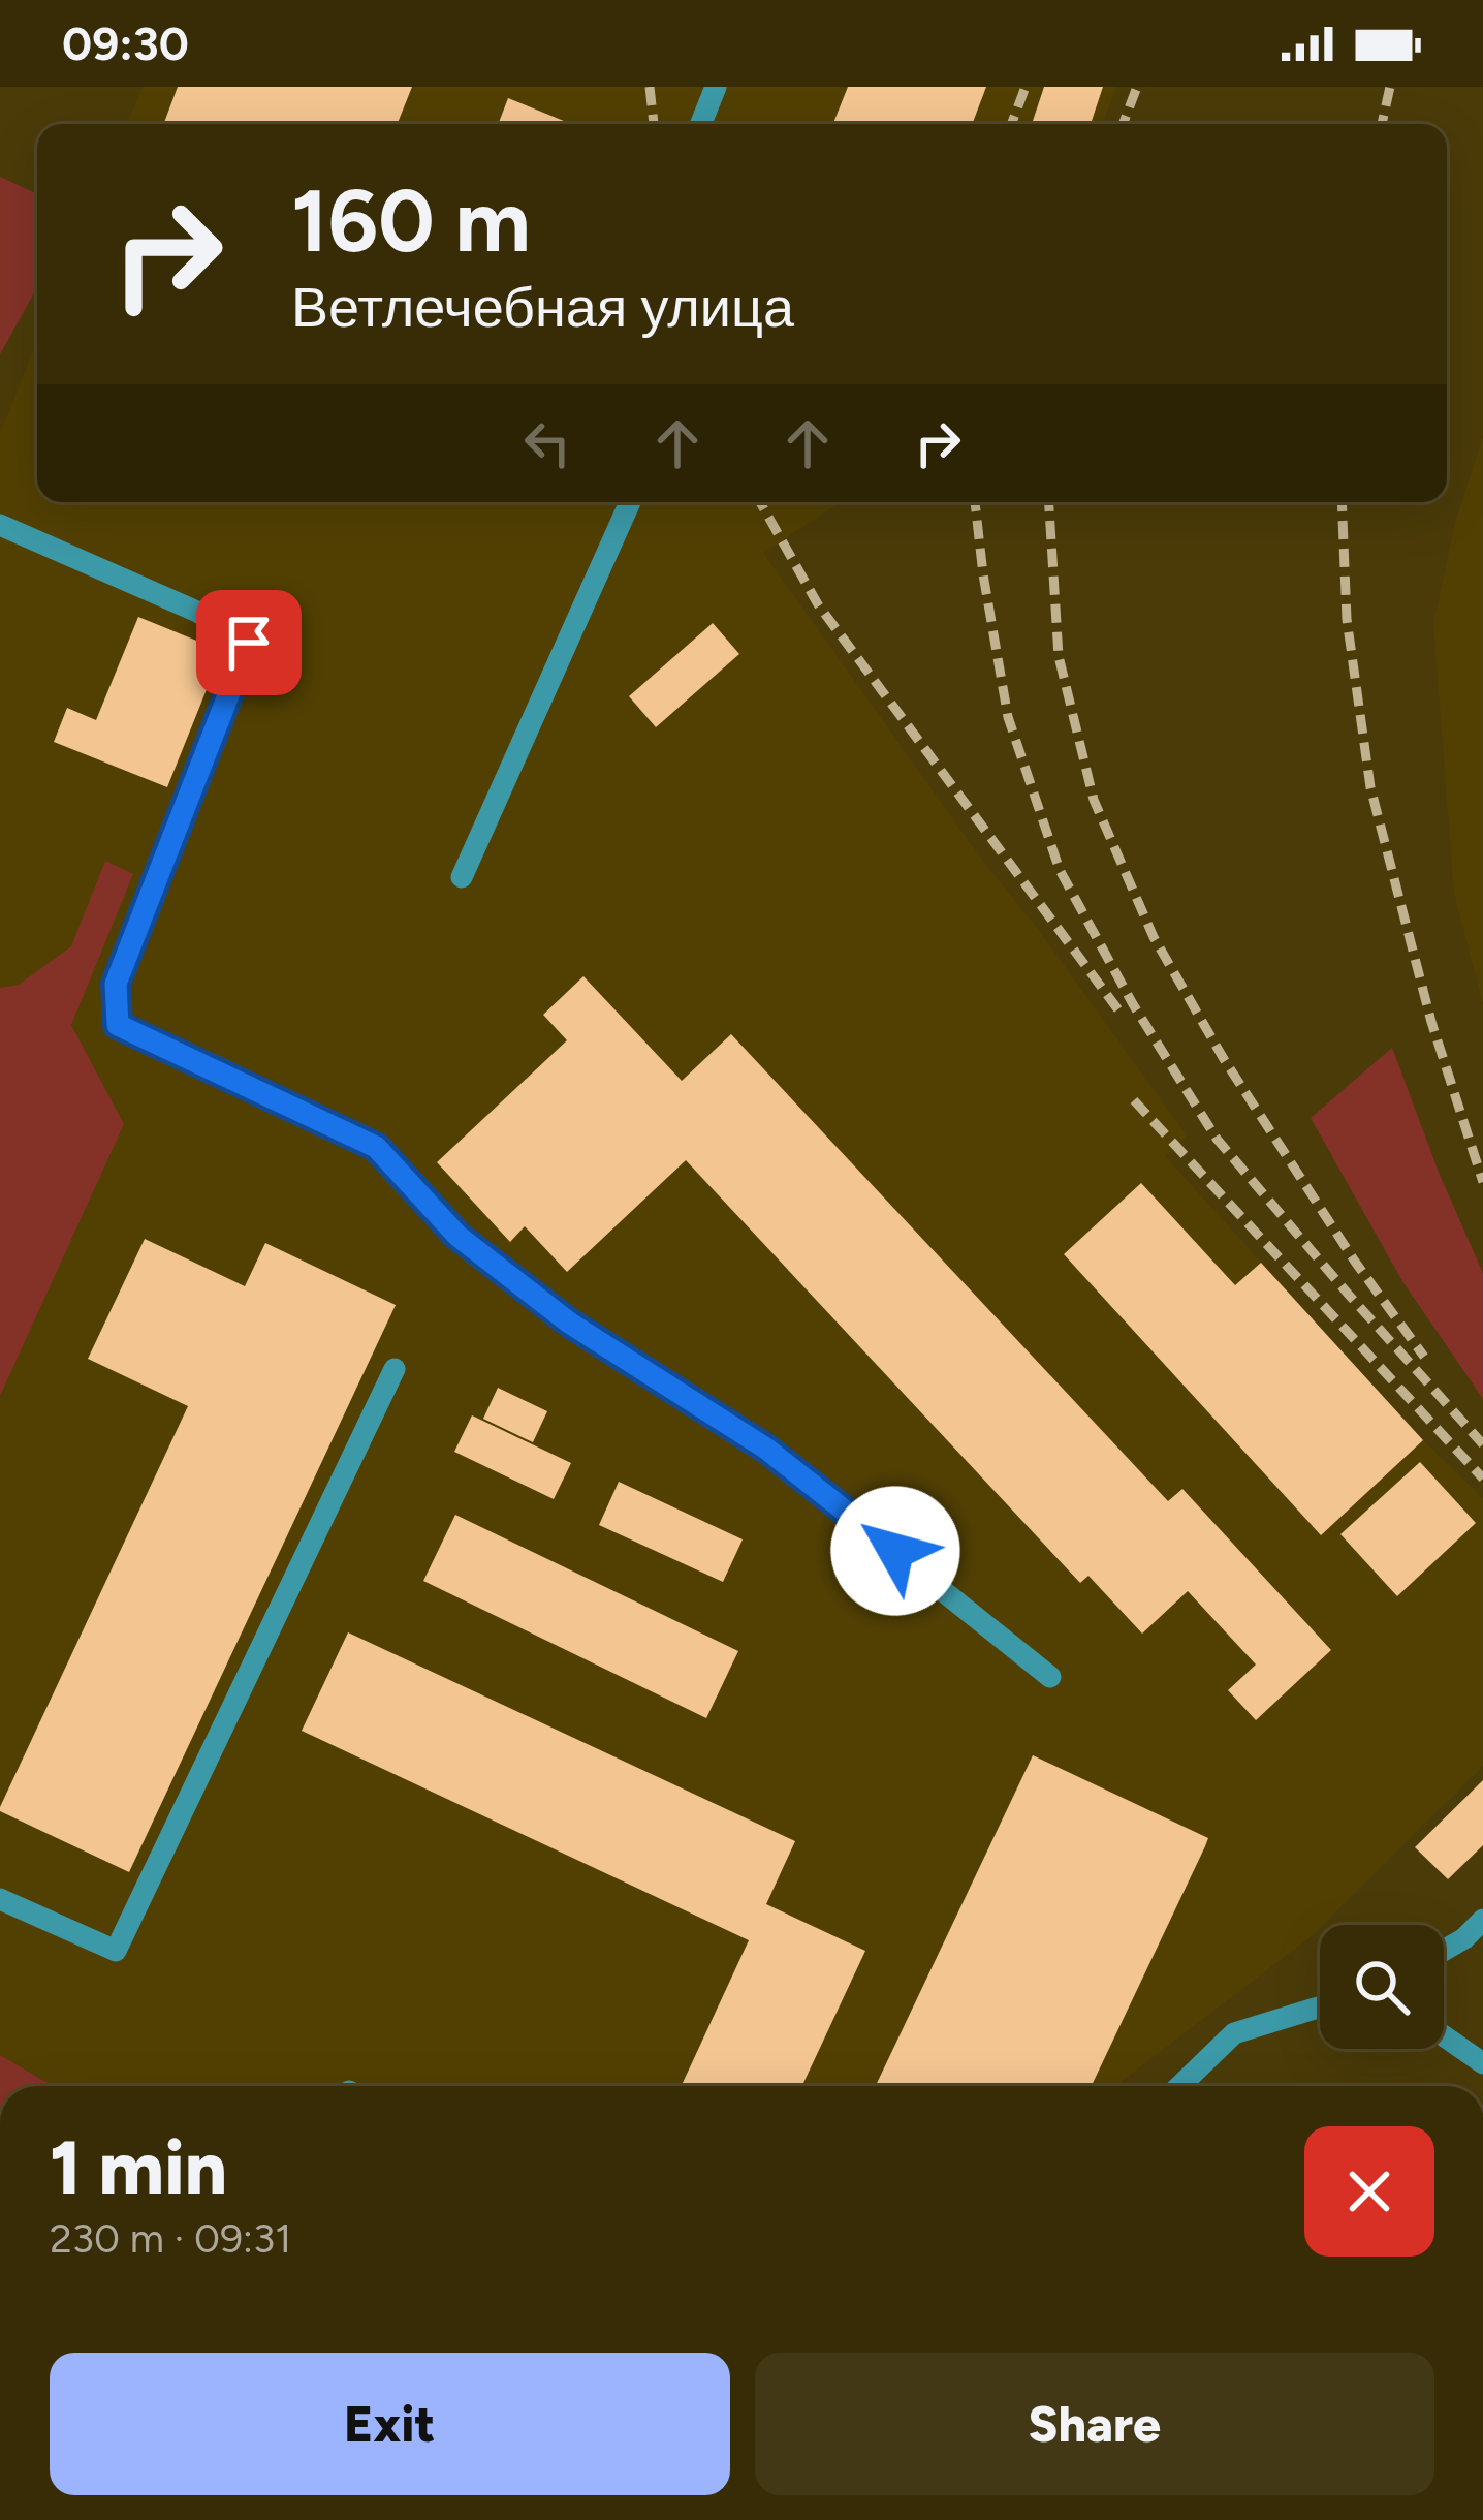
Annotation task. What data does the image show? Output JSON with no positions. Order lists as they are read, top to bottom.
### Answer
{
  "page": {
    "status": "09:30",
    "turn": ["160 m", "Ветлечебная улица"],
    "heading": ["1 min", "230 m · 09:31"],
    "buttons": ["Exit", "Share"]
  }
}
